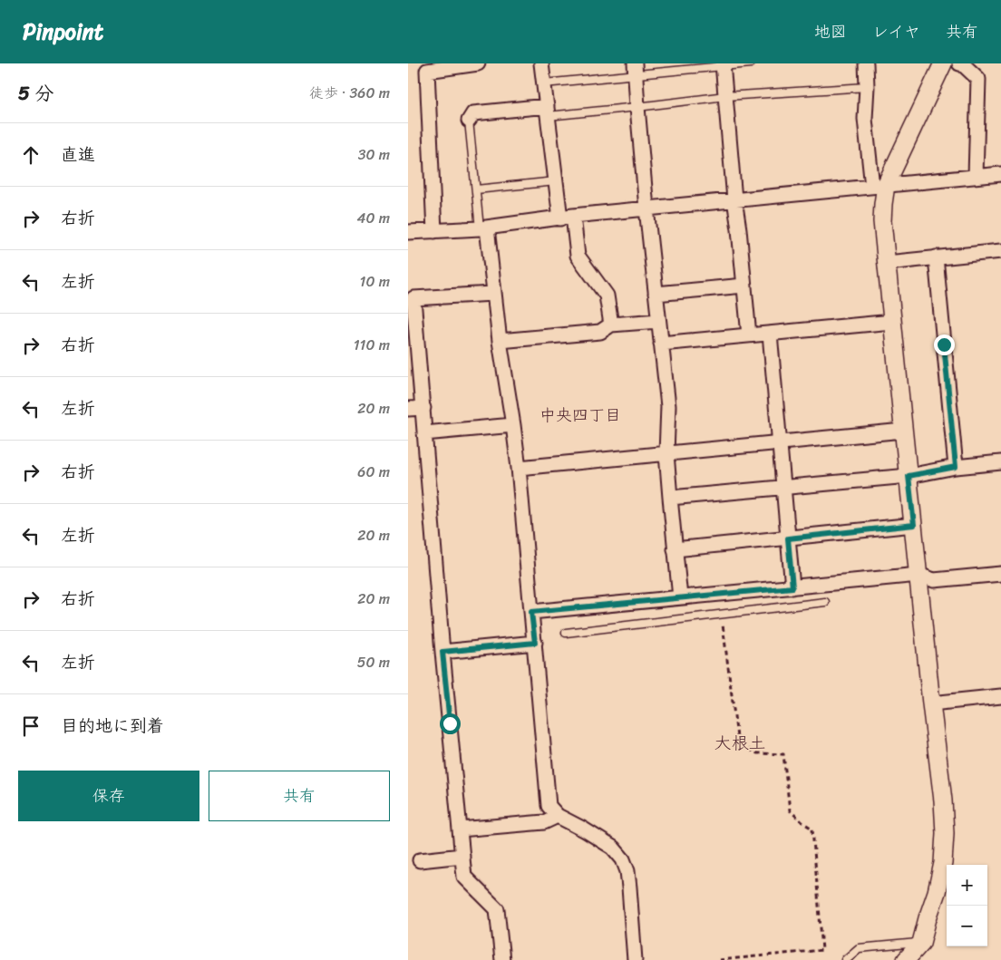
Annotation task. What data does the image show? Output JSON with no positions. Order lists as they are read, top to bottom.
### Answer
{
  "districts": ["中央四丁目", "大根土"],
  "page": {
    "header": "Pinpoint",
    "nav": ["地図", "レイヤ", "共有"],
    "heading": ["5 分", "徒歩 · 360 m"],
    "list": [
      ["直進", "30 m"],
      ["右折", "40 m"],
      ["左折", "10 m"],
      ["右折", "110 m"],
      ["左折", "20 m"],
      ["右折", "60 m"],
      ["左折", "20 m"],
      ["右折", "20 m"],
      ["左折", "50 m"],
      "目的地に到着"
    ],
    "buttons": ["保存", "共有"],
    "map_buttons": ["+", "−"]
  }
}
